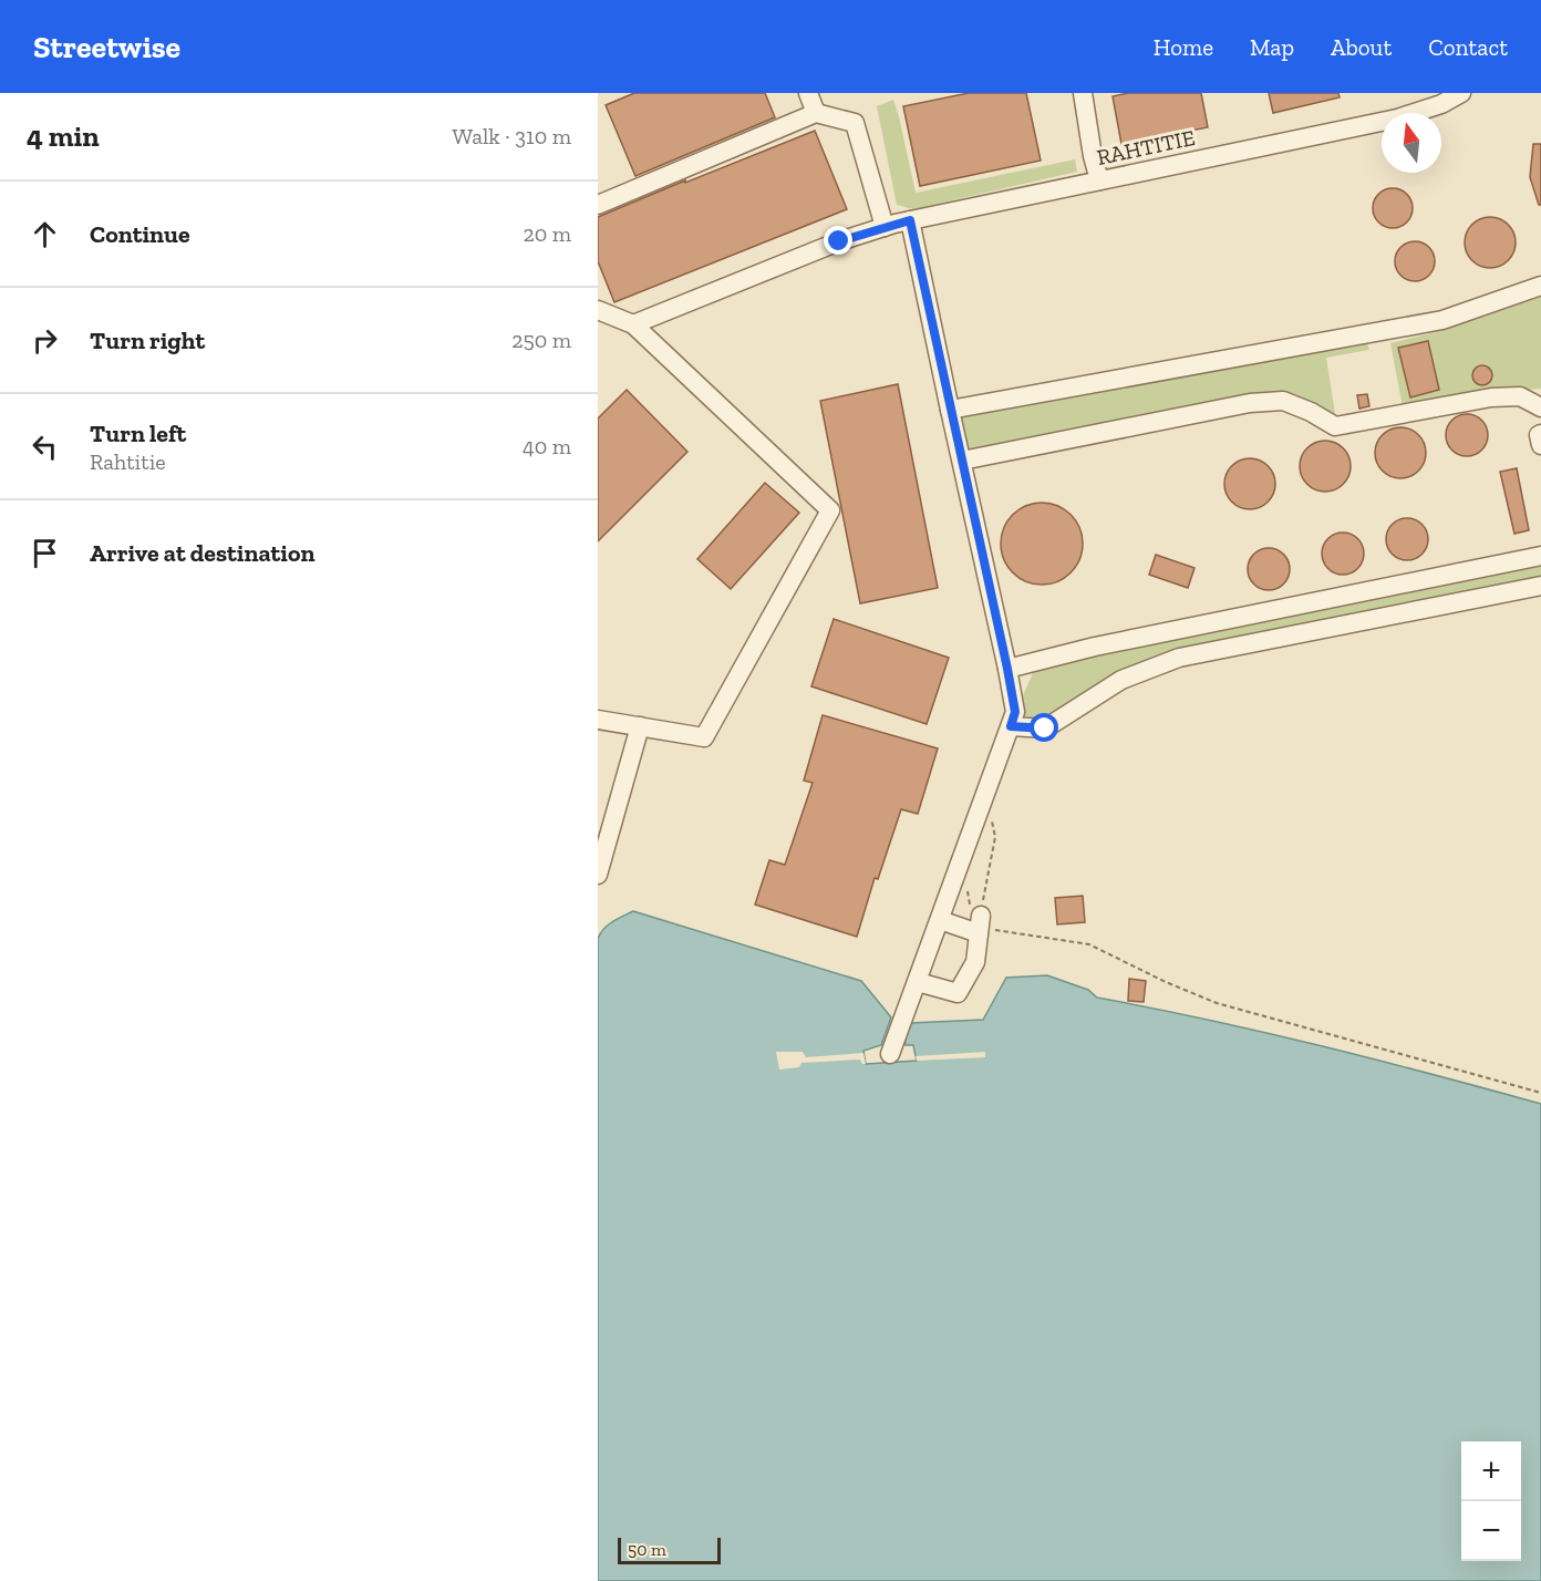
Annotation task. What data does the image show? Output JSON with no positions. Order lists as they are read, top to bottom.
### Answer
{
  "streets": {
    "street": ["RAHTITIE"]
  },
  "scale_bar": "50 m",
  "north": "top",
  "page": {
    "header": "Streetwise",
    "nav": [
      "Home",
      "Map",
      "About",
      "Contact"
    ],
    "heading": ["4 min", "Walk · 310 m"],
    "list": [
      ["Continue", "20 m"],
      ["Turn right", "250 m"],
      ["Turn left", "Rahtitie", "40 m"],
      "Arrive at destination"
    ],
    "map_buttons": ["+", "−"],
    "scale": "50 m"
  }
}
